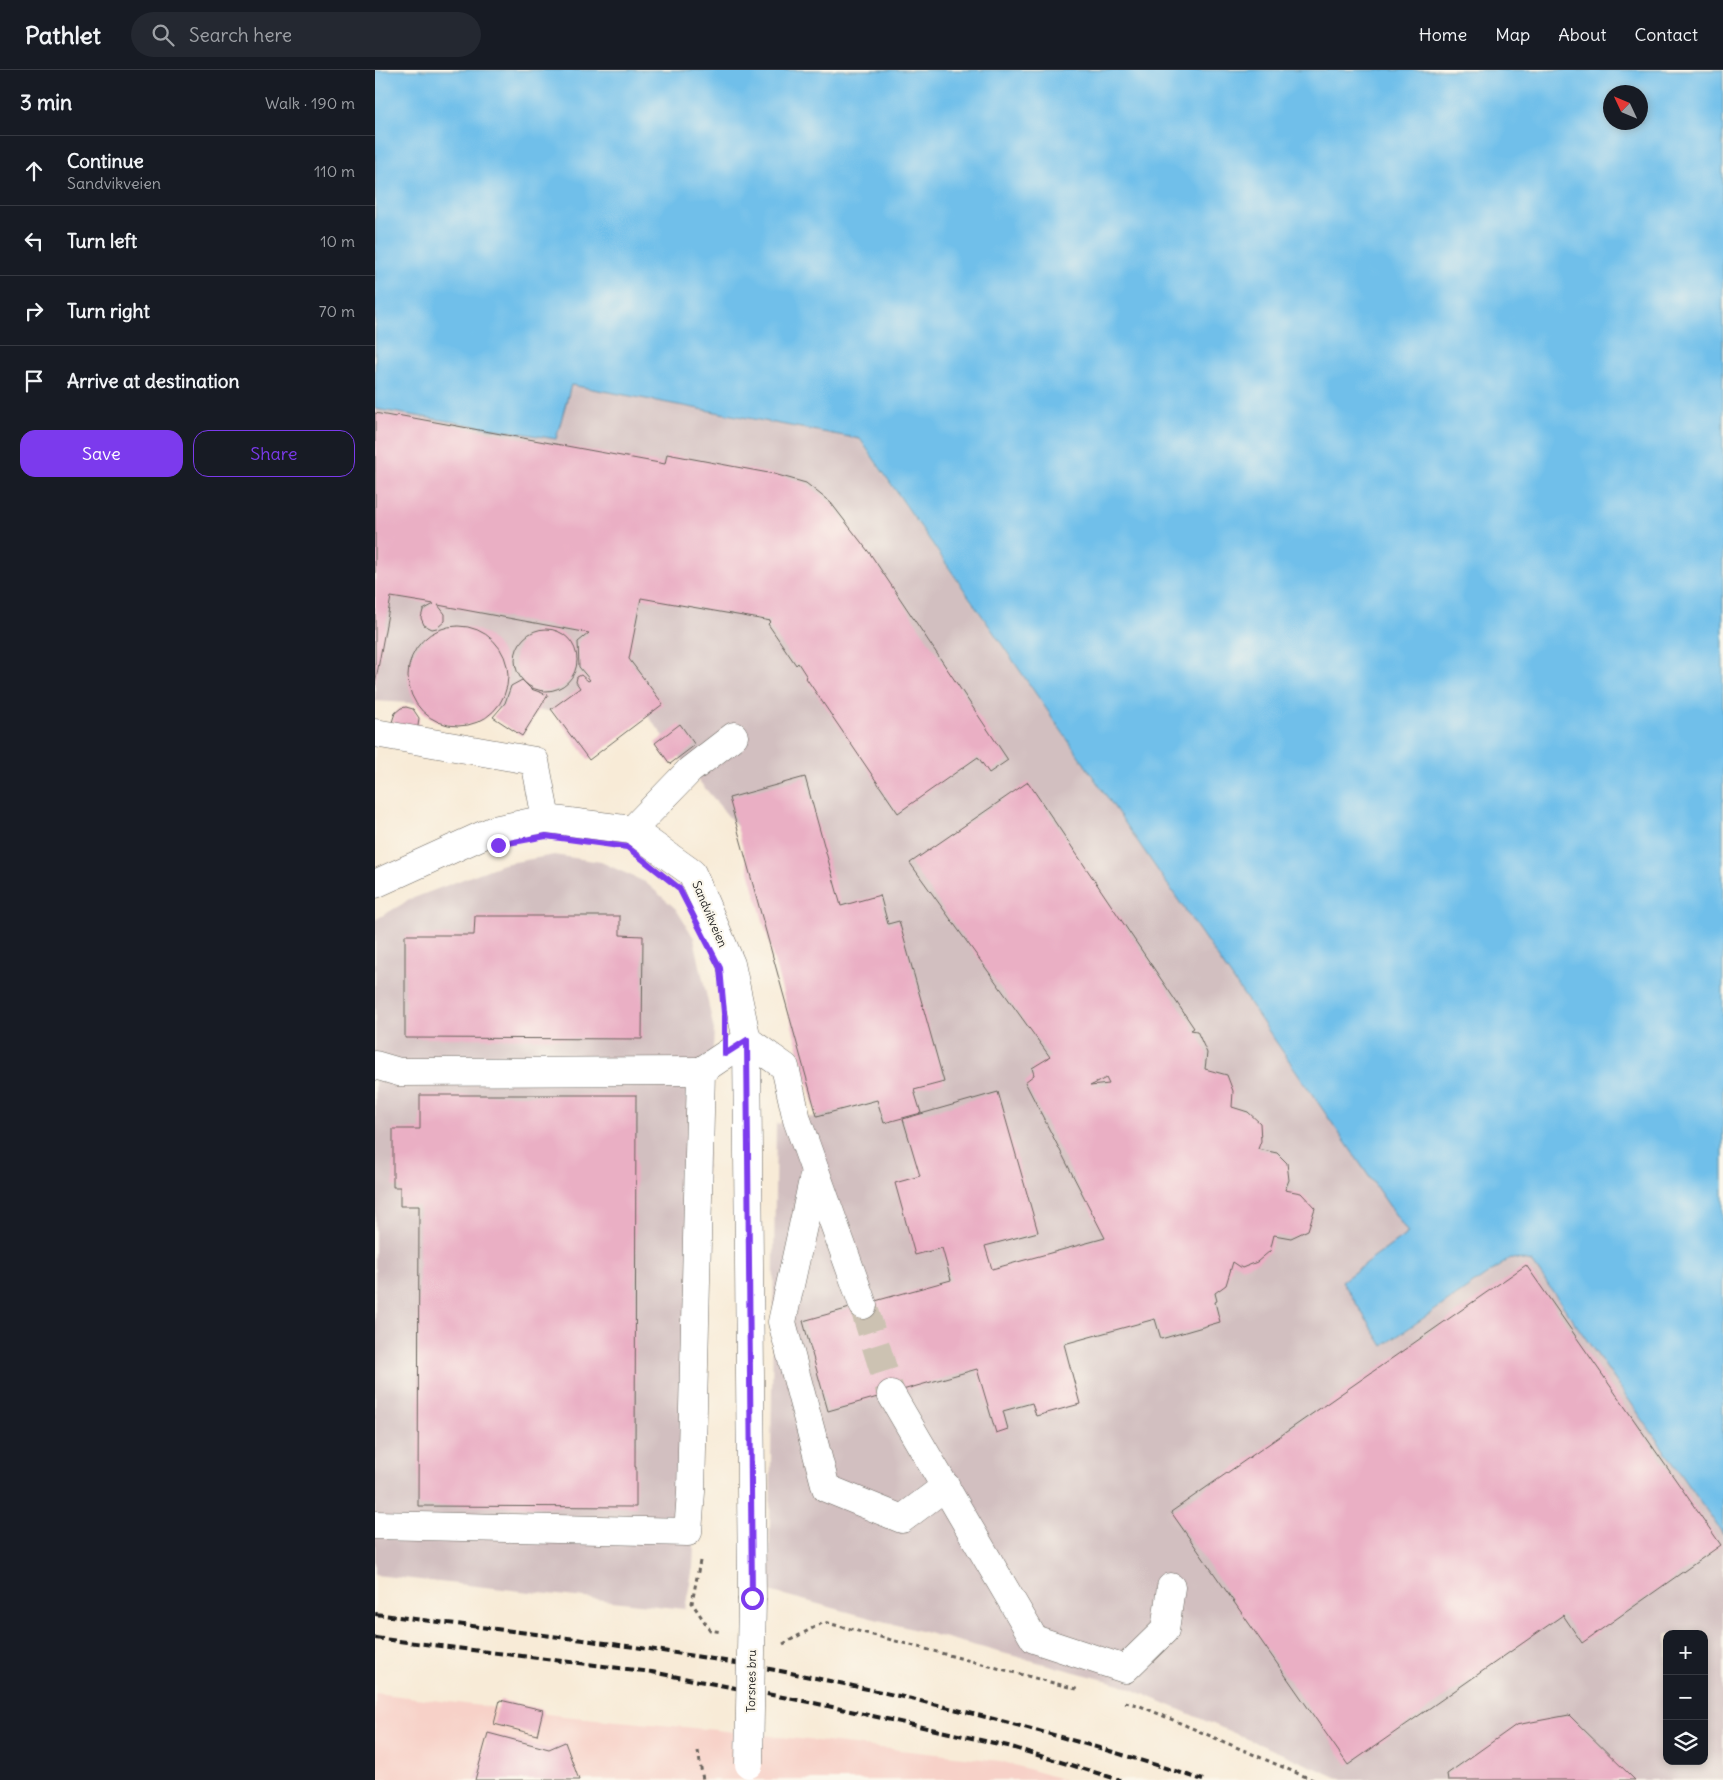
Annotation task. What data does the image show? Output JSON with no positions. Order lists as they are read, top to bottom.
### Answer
{
  "streets": {
    "street": ["Sandvikveien", "Torsnes bru"]
  },
  "crossings": [
    ["Sandvikveien", "Torsnes bru"]
  ],
  "north": "top left",
  "page": {
    "header": "Pathlet",
    "search": "Search here",
    "nav": [
      "Home",
      "Map",
      "About",
      "Contact"
    ],
    "heading": ["3 min", "Walk · 190 m"],
    "list": [
      ["Continue", "Sandvikveien", "110 m"],
      ["Turn left", "10 m"],
      ["Turn right", "70 m"],
      "Arrive at destination"
    ],
    "buttons": ["Save", "Share"],
    "map_buttons": ["+", "−"]
  }
}
